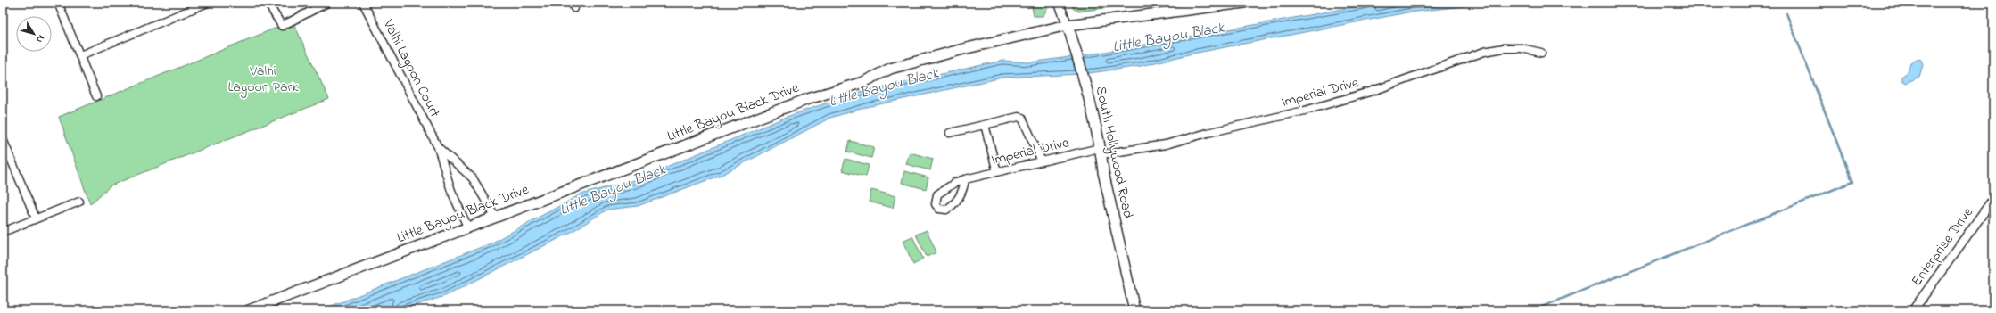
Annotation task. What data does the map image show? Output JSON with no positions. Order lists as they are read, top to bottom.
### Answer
{
  "streets": {
    "main road": ["Little Bayou Black Drive", "South Hollywood Road"],
    "street": ["Valhi Lagoon Court", "Imperial Drive", "Enterprise Drive"]
  },
  "crossings": [
    ["Valhi Lagoon Court", "Little Bayou Black Drive"],
    ["Imperial Drive", "South Hollywood Road"],
    ["Little Bayou Black Drive", "South Hollywood Road"]
  ],
  "water": ["Little Bayou Black"],
  "parks": ["Valhi Lagoon Park"],
  "north": "bottom right"
}
